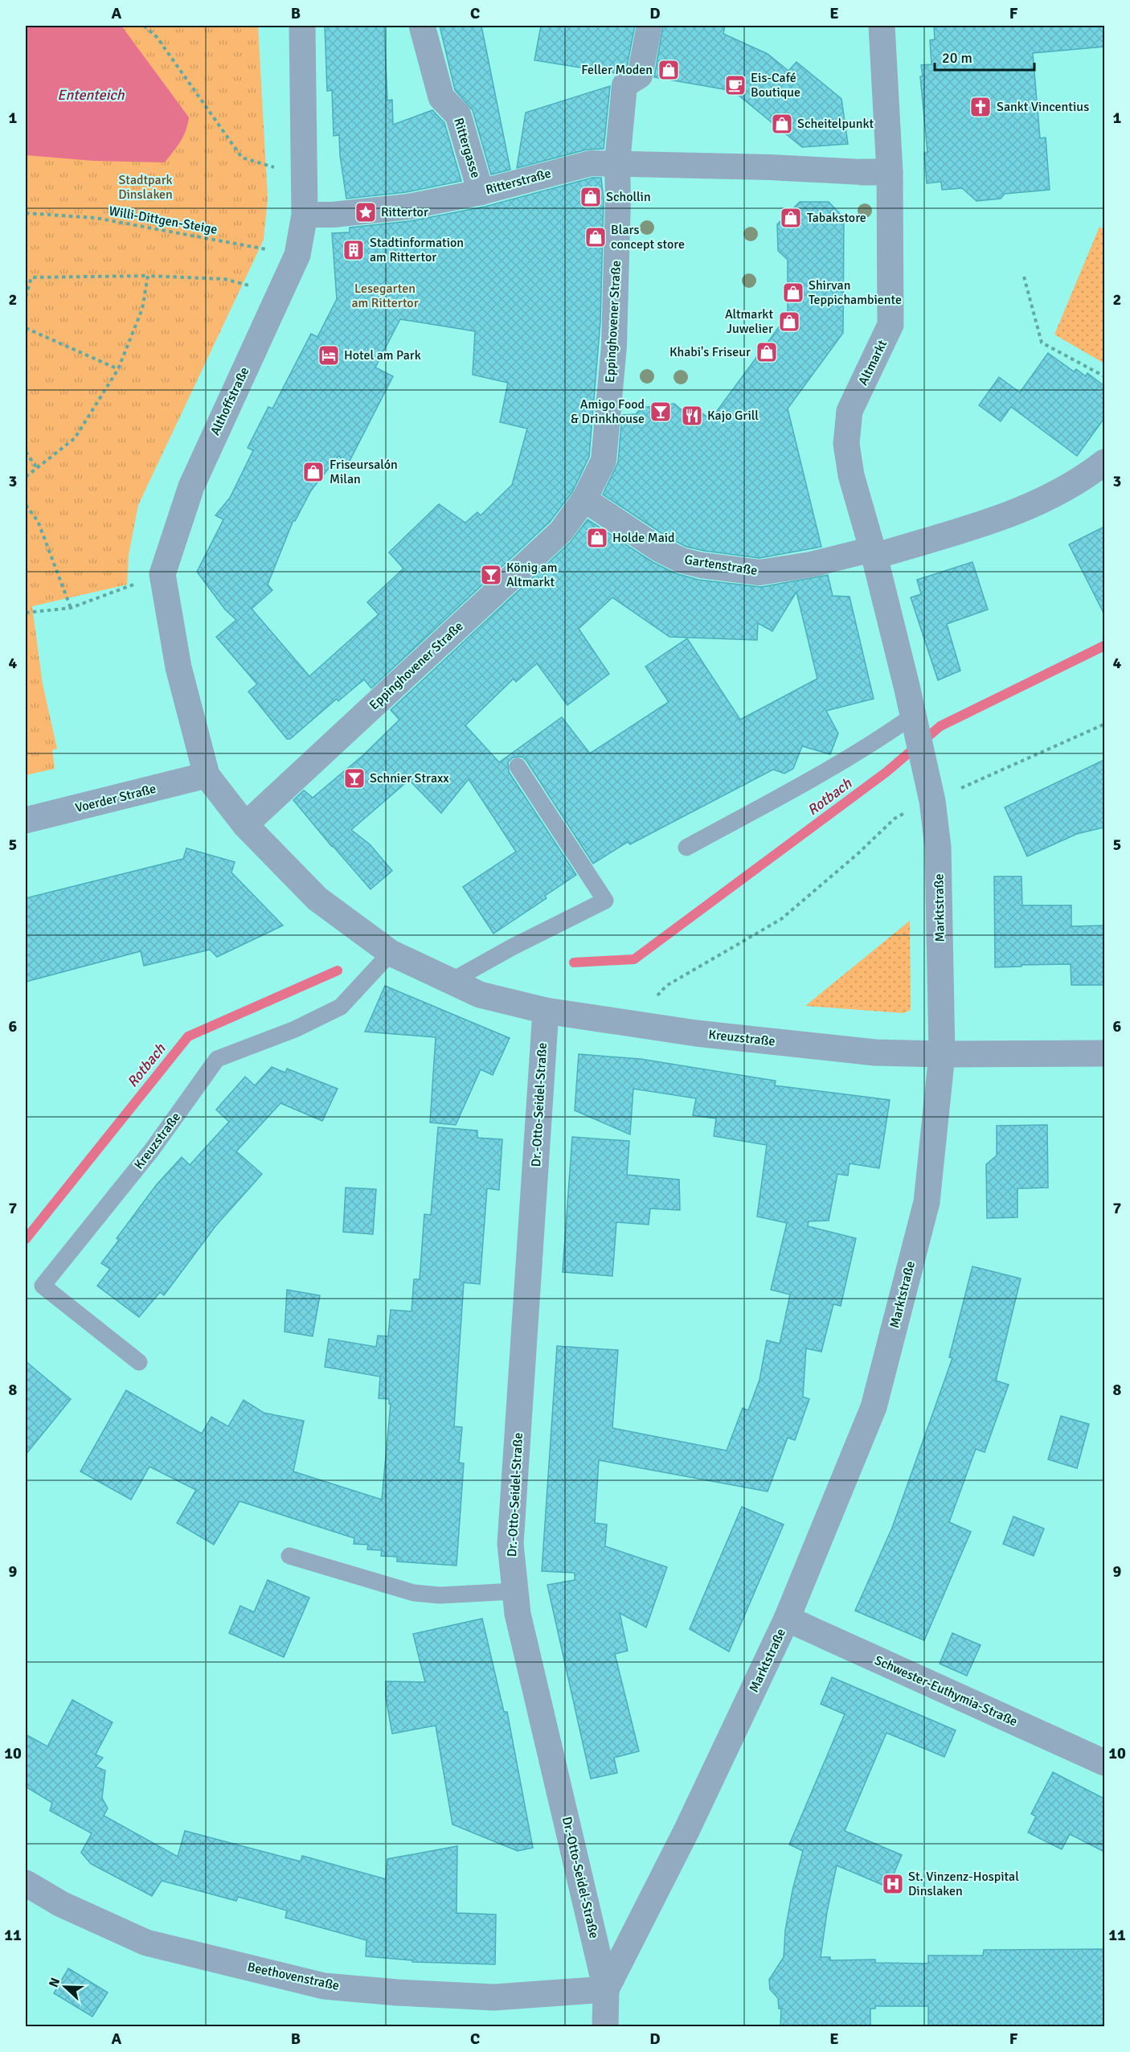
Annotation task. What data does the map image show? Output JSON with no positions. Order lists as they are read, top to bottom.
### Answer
{
  "streets": {
    "street": [
      "Rittergasse",
      "Ritterstraße",
      "Eppinghovener Straße",
      "Altmarkt",
      "Althoffstraße",
      "Gartenstraße",
      "Voerder Straße",
      "Marktstraße",
      "Kreuzstraße",
      "Dr.-Otto-Seidel-Straße",
      "Schwester-Euthymia-Straße",
      "Beethovenstraße"
    ],
    "path": ["Willi-Dittgen-Steige"]
  },
  "crossings": [
    ["Rittergasse", "Ritterstraße"],
    ["Ritterstraße", "Eppinghovener Straße"],
    ["Ritterstraße", "Althoffstraße"],
    ["Willi-Dittgen-Steige", "Althoffstraße"],
    ["Eppinghovener Straße", "Gartenstraße"],
    ["Eppinghovener Straße", "Kreuzstraße"],
    ["Altmarkt", "Gartenstraße"],
    ["Altmarkt", "Marktstraße"],
    ["Althoffstraße", "Voerder Straße"],
    ["Althoffstraße", "Kreuzstraße"],
    ["Gartenstraße", "Marktstraße"],
    ["Voerder Straße", "Kreuzstraße"],
    ["Marktstraße", "Kreuzstraße"],
    ["Marktstraße", "Dr.-Otto-Seidel-Straße"],
    ["Marktstraße", "Schwester-Euthymia-Straße"],
    ["Marktstraße", "Beethovenstraße"],
    ["Kreuzstraße", "Dr.-Otto-Seidel-Straße"],
    ["Dr.-Otto-Seidel-Straße", "Beethovenstraße"]
  ],
  "water": ["Ententeich", "Rotbach"],
  "parks": ["Stadtpark Dinslaken", "Lesegarten am Rittertor"],
  "places": {
    "shop": [
      "Feller Moden",
      "Scheitelpunkt",
      "Schollin",
      "Tabakstore",
      "Blars concept store",
      "Shirvan Teppichambiente",
      "Altmarkt Juwelier",
      "Khabi's Friseur",
      "Friseursalón Milan",
      "Holde Maid"
    ],
    "cafe": ["Eis-Café Boutique"],
    "church": ["Sankt Vincentius"],
    "place": ["Rittertor"],
    "building": ["Stadtinformation am Rittertor"],
    "hotel": ["Hotel am Park"],
    "bar": ["Amigo Food & Drinkhouse", "König am Altmarkt", "Schnier Straxx"],
    "restaurant": ["Kajo Grill"],
    "hospital": ["St. Vinzenz-Hospital Dinslaken"]
  },
  "scale_bar": "20 m",
  "north": "left",
  "grid": {
    "columns": [
      "A",
      "B",
      "C",
      "D",
      "E",
      "F"
    ],
    "rows": [
      "1",
      "2",
      "3",
      "4",
      "5",
      "6",
      "7",
      "8",
      "9",
      "10",
      "11"
    ]
  }
}
